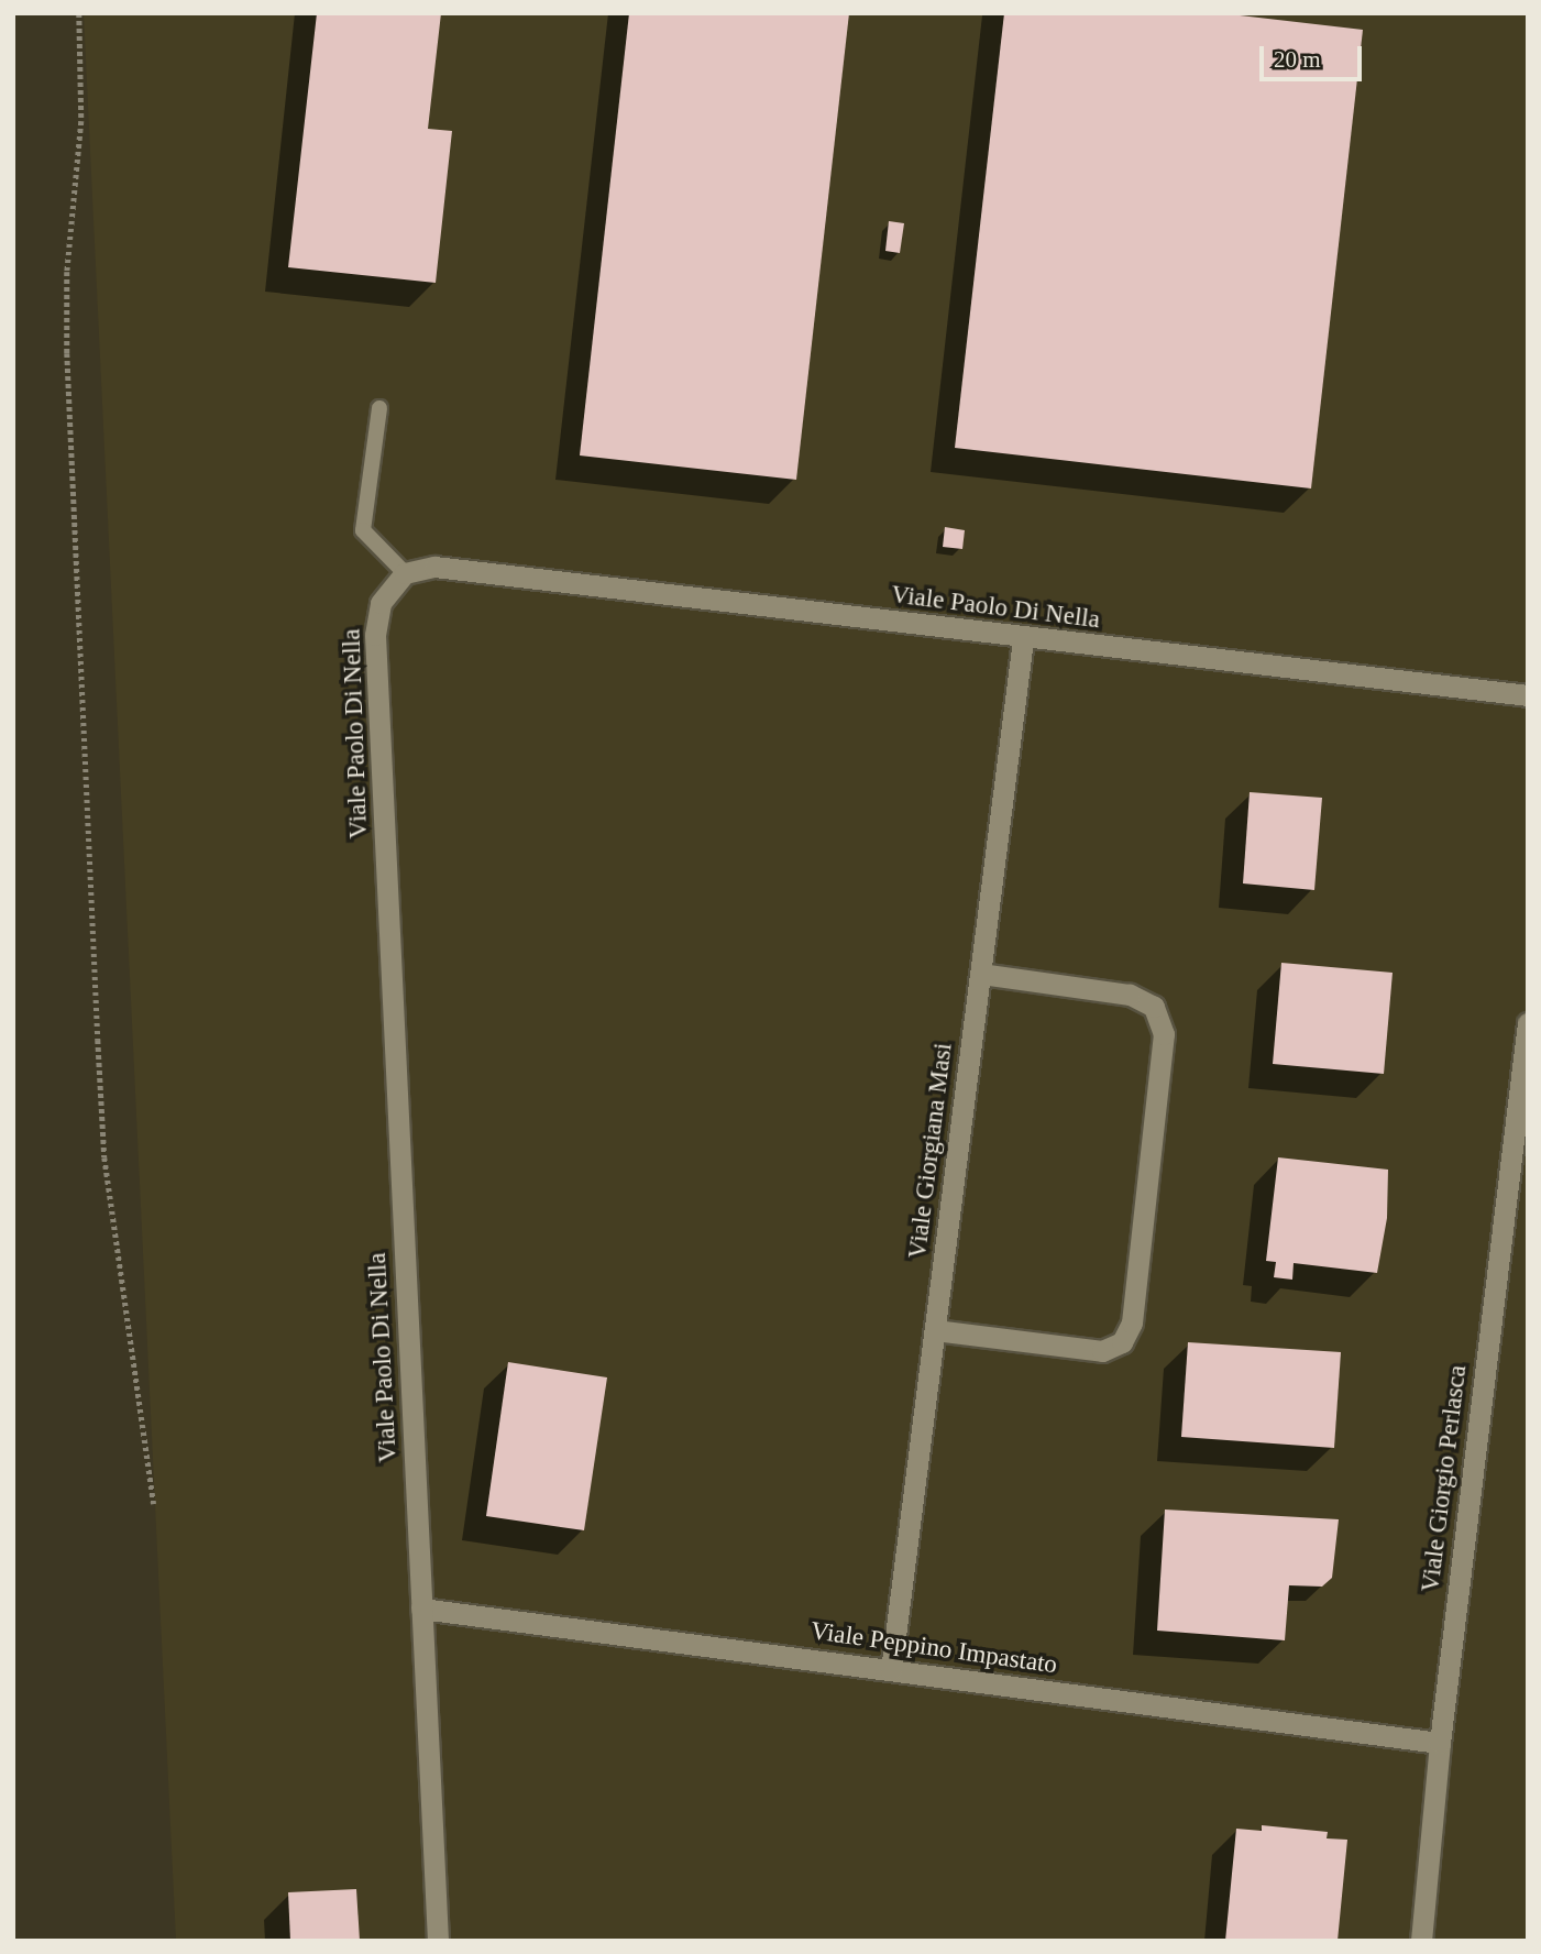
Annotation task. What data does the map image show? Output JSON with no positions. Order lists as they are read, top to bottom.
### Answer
{
  "streets": {
    "street": [
      "Viale Paolo Di Nella",
      "Viale Giorgiana Masi",
      "Viale Giorgio Perlasca",
      "Viale Peppino Impastato"
    ]
  },
  "crossings": [
    ["Viale Paolo Di Nella", "Viale Giorgiana Masi"],
    ["Viale Paolo Di Nella", "Viale Peppino Impastato"],
    ["Viale Giorgiana Masi", "Viale Peppino Impastato"],
    ["Viale Giorgio Perlasca", "Viale Peppino Impastato"]
  ],
  "scale_bar": "20 m"
}
